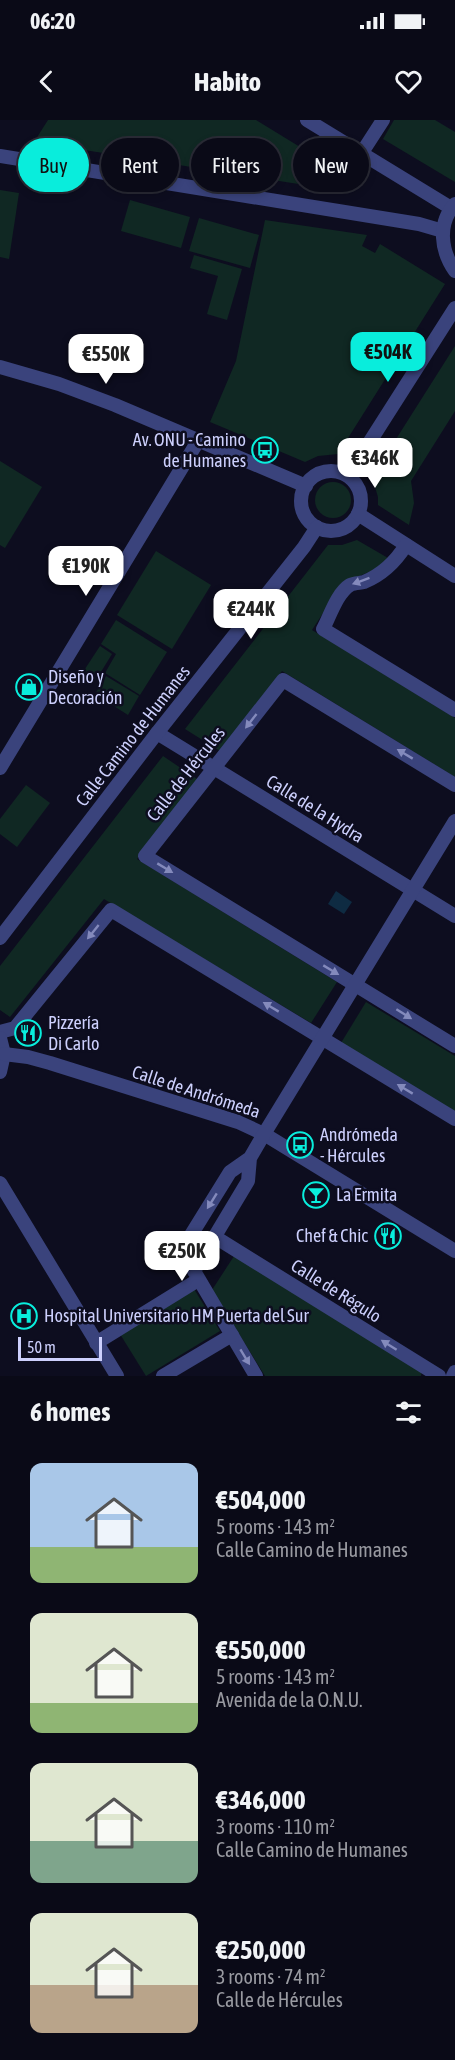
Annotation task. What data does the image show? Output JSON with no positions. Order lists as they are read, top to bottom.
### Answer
{
  "streets": {
    "street": [
      "Calle Camino de Humanes",
      "Calle de Hércules",
      "Calle de la Hydra",
      "Calle de Andrómeda",
      "Calle de Régulo"
    ]
  },
  "crossings": [
    ["Calle Camino de Humanes", "Calle de la Hydra"],
    ["Calle de Hércules", "Calle de la Hydra"]
  ],
  "one_way": ["Calle de Régulo"],
  "places": {
    "bus stop": ["Av. ONU - Camino de Humanes", "Andrómeda - Hércules"],
    "shop": ["Diseño y Decoración"],
    "restaurant": ["Pizzería Di Carlo", "Chef & Chic"],
    "bar": ["La Ermita"],
    "hospital": ["Hospital Universitario HM Puerta del Sur"]
  },
  "scale_bar": "50 m",
  "page": {
    "status": "06:20",
    "header": "Habito",
    "chip": [
      "Buy",
      "Rent",
      "Filters",
      "New"
    ],
    "price": [
      "€504K",
      "€550K",
      "€346K",
      "€190K",
      "€244K",
      "€250K"
    ],
    "scale": "50 m",
    "heading": "6 homes",
    "list": [
      {
        "name": "€504,000",
        "note": "5 rooms · 143 m² · Calle Camino de Humanes"
      },
      {
        "name": "€550,000",
        "note": "5 rooms · 143 m² · Avenida de la O.N.U."
      },
      {
        "name": "€346,000",
        "note": "3 rooms · 110 m² · Calle Camino de Humanes"
      },
      {
        "name": "€250,000",
        "note": "3 rooms · 74 m² · Calle de Hércules"
      }
    ]
  }
}
